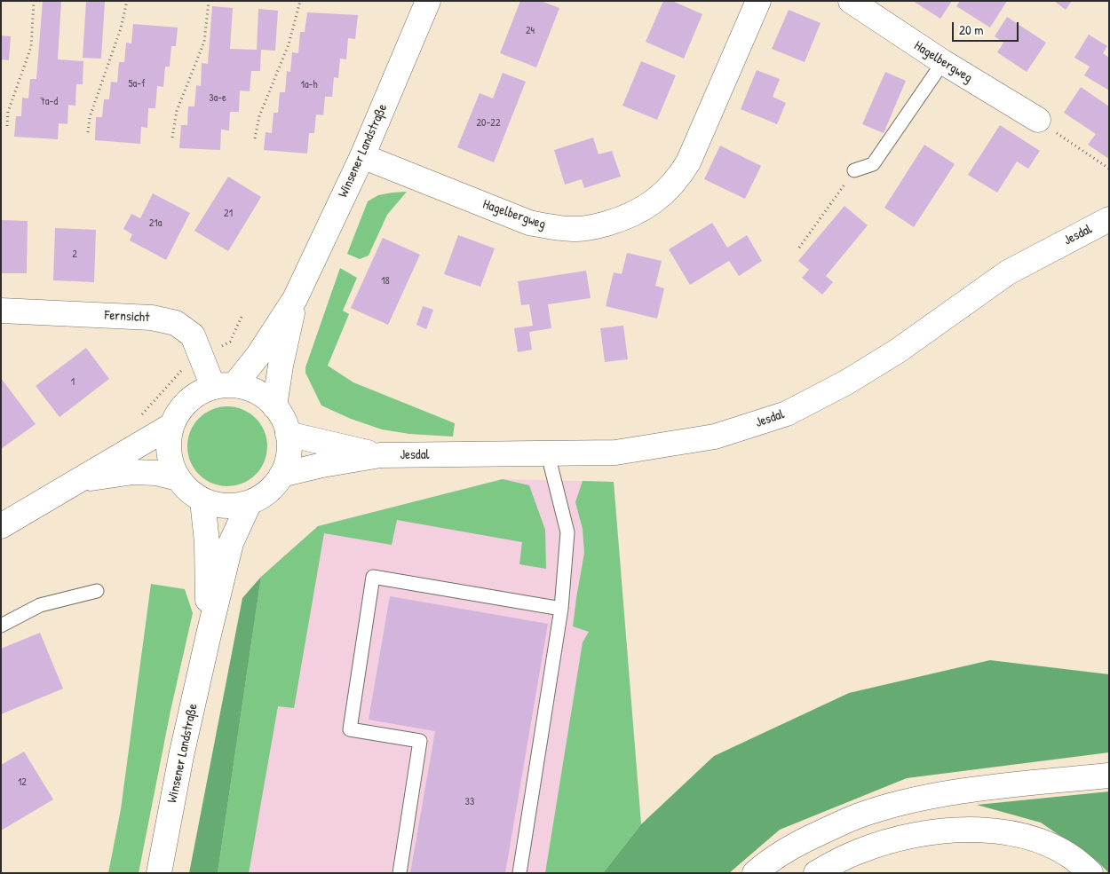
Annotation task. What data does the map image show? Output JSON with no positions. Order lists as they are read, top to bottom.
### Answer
{
  "streets": {
    "main road": [
      "Hagelbergweg",
      "Winsener Landstraße",
      "Jesdal",
      "Fernsicht"
    ]
  },
  "crossings": [
    ["Hagelbergweg", "Winsener Landstraße"],
    ["Winsener Landstraße", "Jesdal"],
    ["Winsener Landstraße", "Fernsicht"],
    ["Jesdal", "Fernsicht"]
  ],
  "house_numbers": [
    "24",
    "5a-f",
    "1a-h",
    "3a-e",
    "7a-d",
    "20-22",
    "21",
    "21a",
    "2",
    "18",
    "1",
    "12",
    "33"
  ],
  "scale_bar": "20 m"
}
